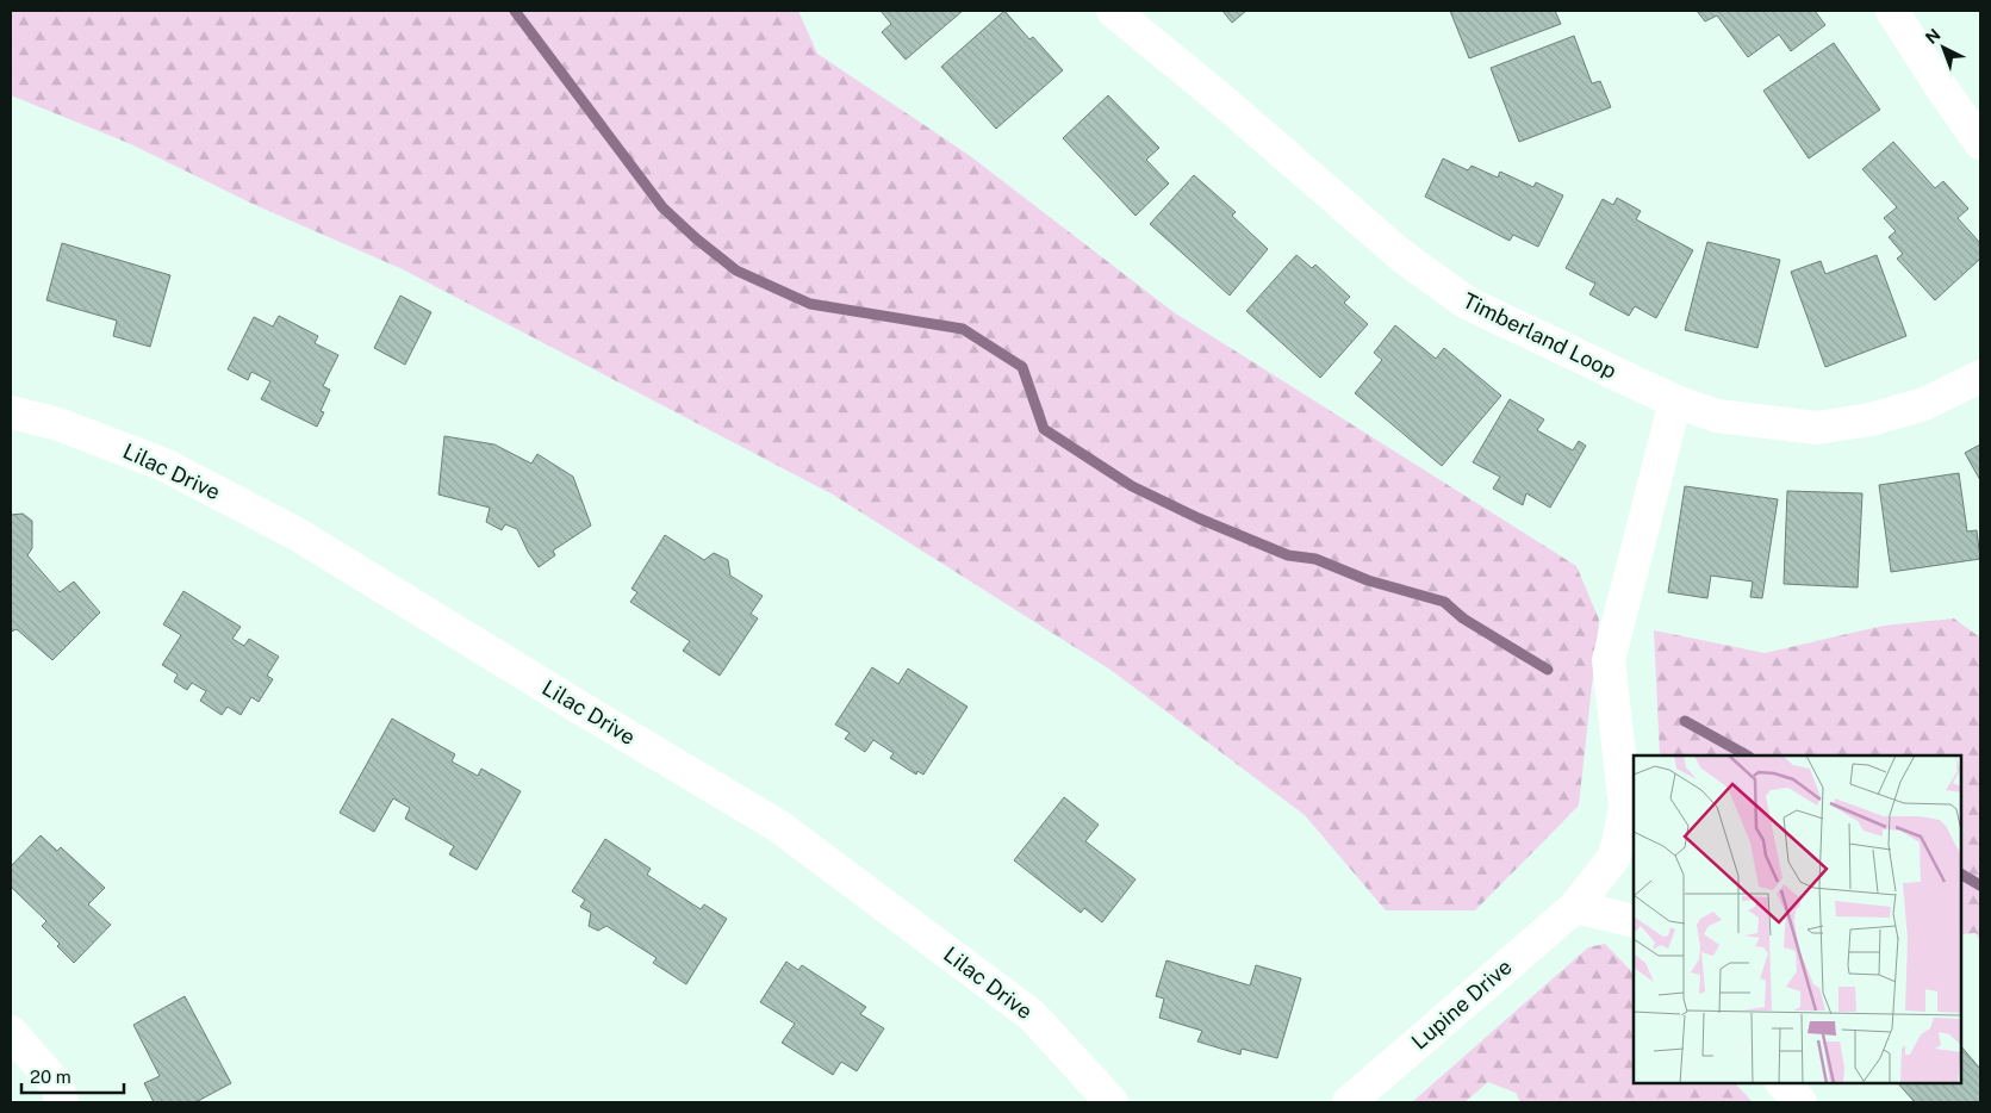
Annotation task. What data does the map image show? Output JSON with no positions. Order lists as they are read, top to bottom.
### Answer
{
  "streets": {
    "street": ["Timberland Loop", "Lilac Drive", "Lupine Drive"]
  },
  "crossings": [
    ["Timberland Loop", "Lupine Drive"]
  ],
  "scale_bar": "20 m",
  "north": "top left"
}
